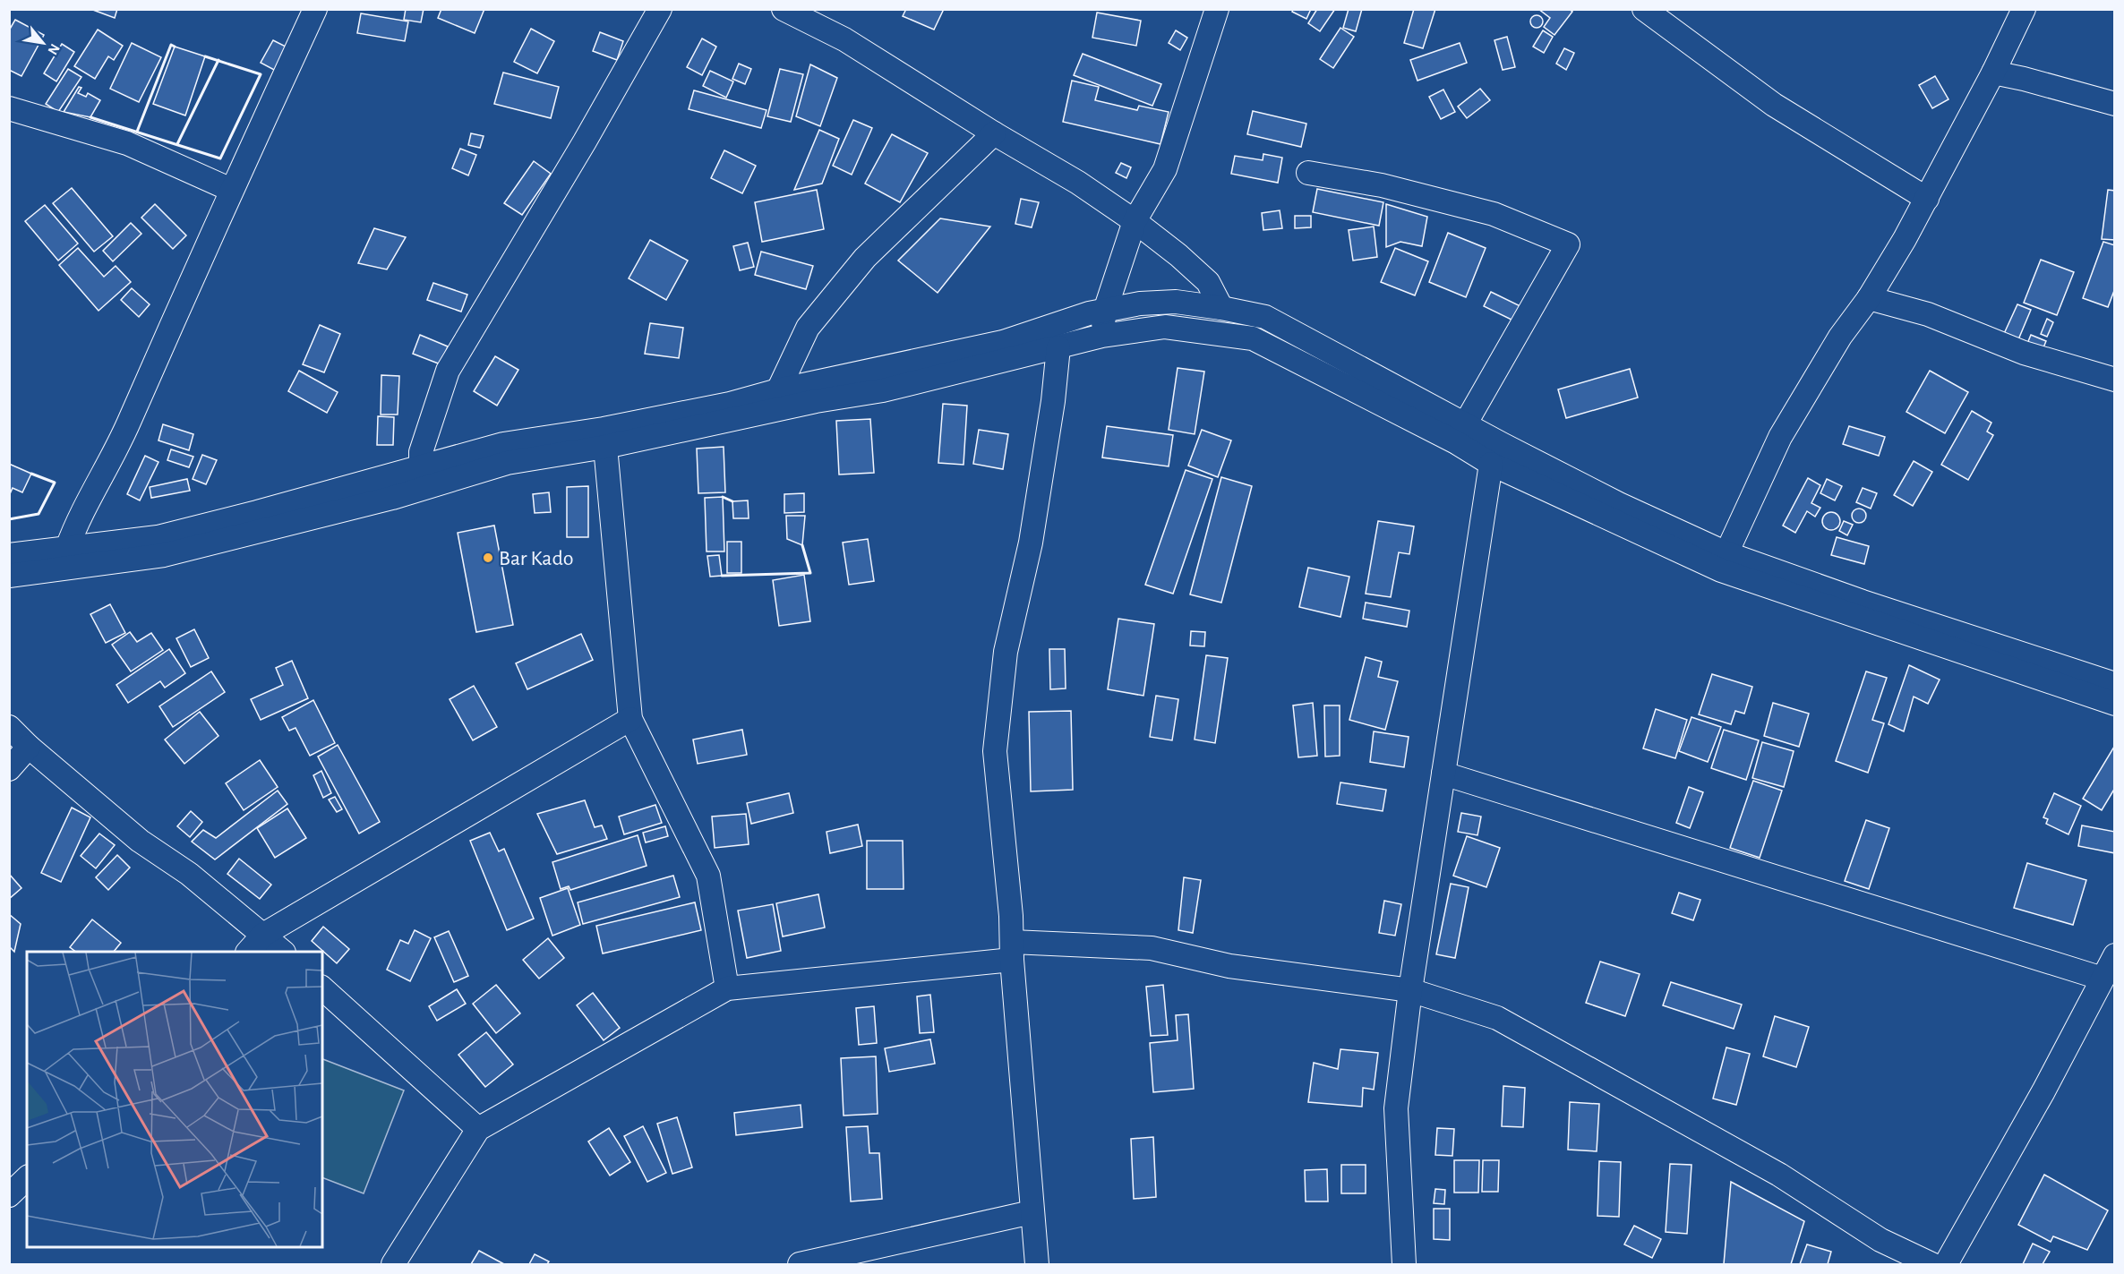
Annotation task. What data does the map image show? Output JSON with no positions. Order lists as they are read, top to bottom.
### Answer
{
  "places": ["Bar Kado"],
  "north": "bottom right"
}
